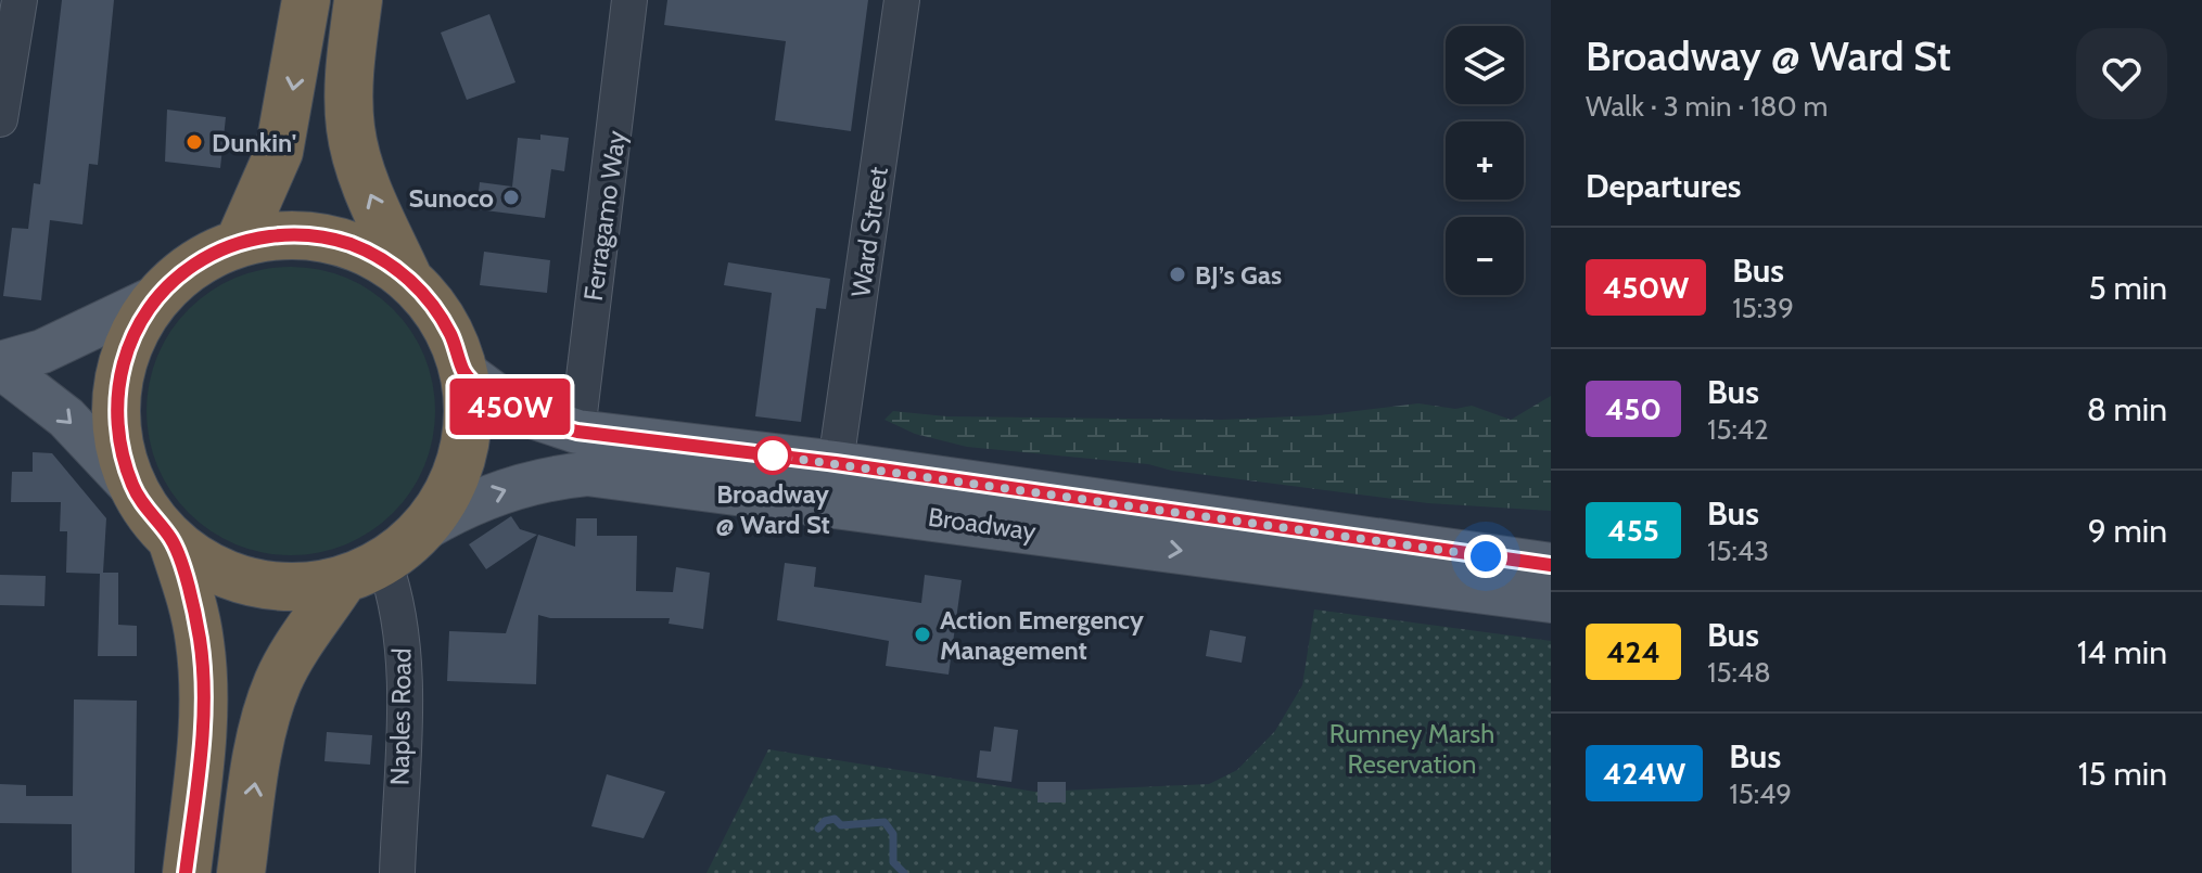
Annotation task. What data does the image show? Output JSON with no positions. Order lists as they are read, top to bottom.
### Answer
{
  "streets": {
    "main road": ["Broadway"],
    "street": ["Ferragamo Way", "Ward Street", "Naples Road"]
  },
  "crossings": [
    ["Ferragamo Way", "Broadway"],
    ["Ward Street", "Broadway"]
  ],
  "parks": ["Rumney Marsh Reservation"],
  "places": [
    "Dunkin'",
    "Sunoco",
    "BJ’s Gas",
    "Broadway @ Ward St",
    "Action Emergency Management"
  ],
  "lines": ["bus line 450W"],
  "page": {
    "on_map": "450W",
    "heading": [
      ["Broadway @ Ward St", "Walk · 3 min · 180 m"],
      "Departures"
    ],
    "map_buttons": ["+", "−"],
    "list": [
      {
        "mark": "450W",
        "name": "Bus",
        "note": "15:39",
        "value": "5 min"
      },
      {
        "mark": "450",
        "name": "Bus",
        "note": "15:42",
        "value": "8 min"
      },
      {
        "mark": "455",
        "name": "Bus",
        "note": "15:43",
        "value": "9 min"
      },
      {
        "mark": "424",
        "name": "Bus",
        "note": "15:48",
        "value": "14 min"
      },
      {
        "mark": "424W",
        "name": "Bus",
        "note": "15:49",
        "value": "15 min"
      }
    ]
  }
}
